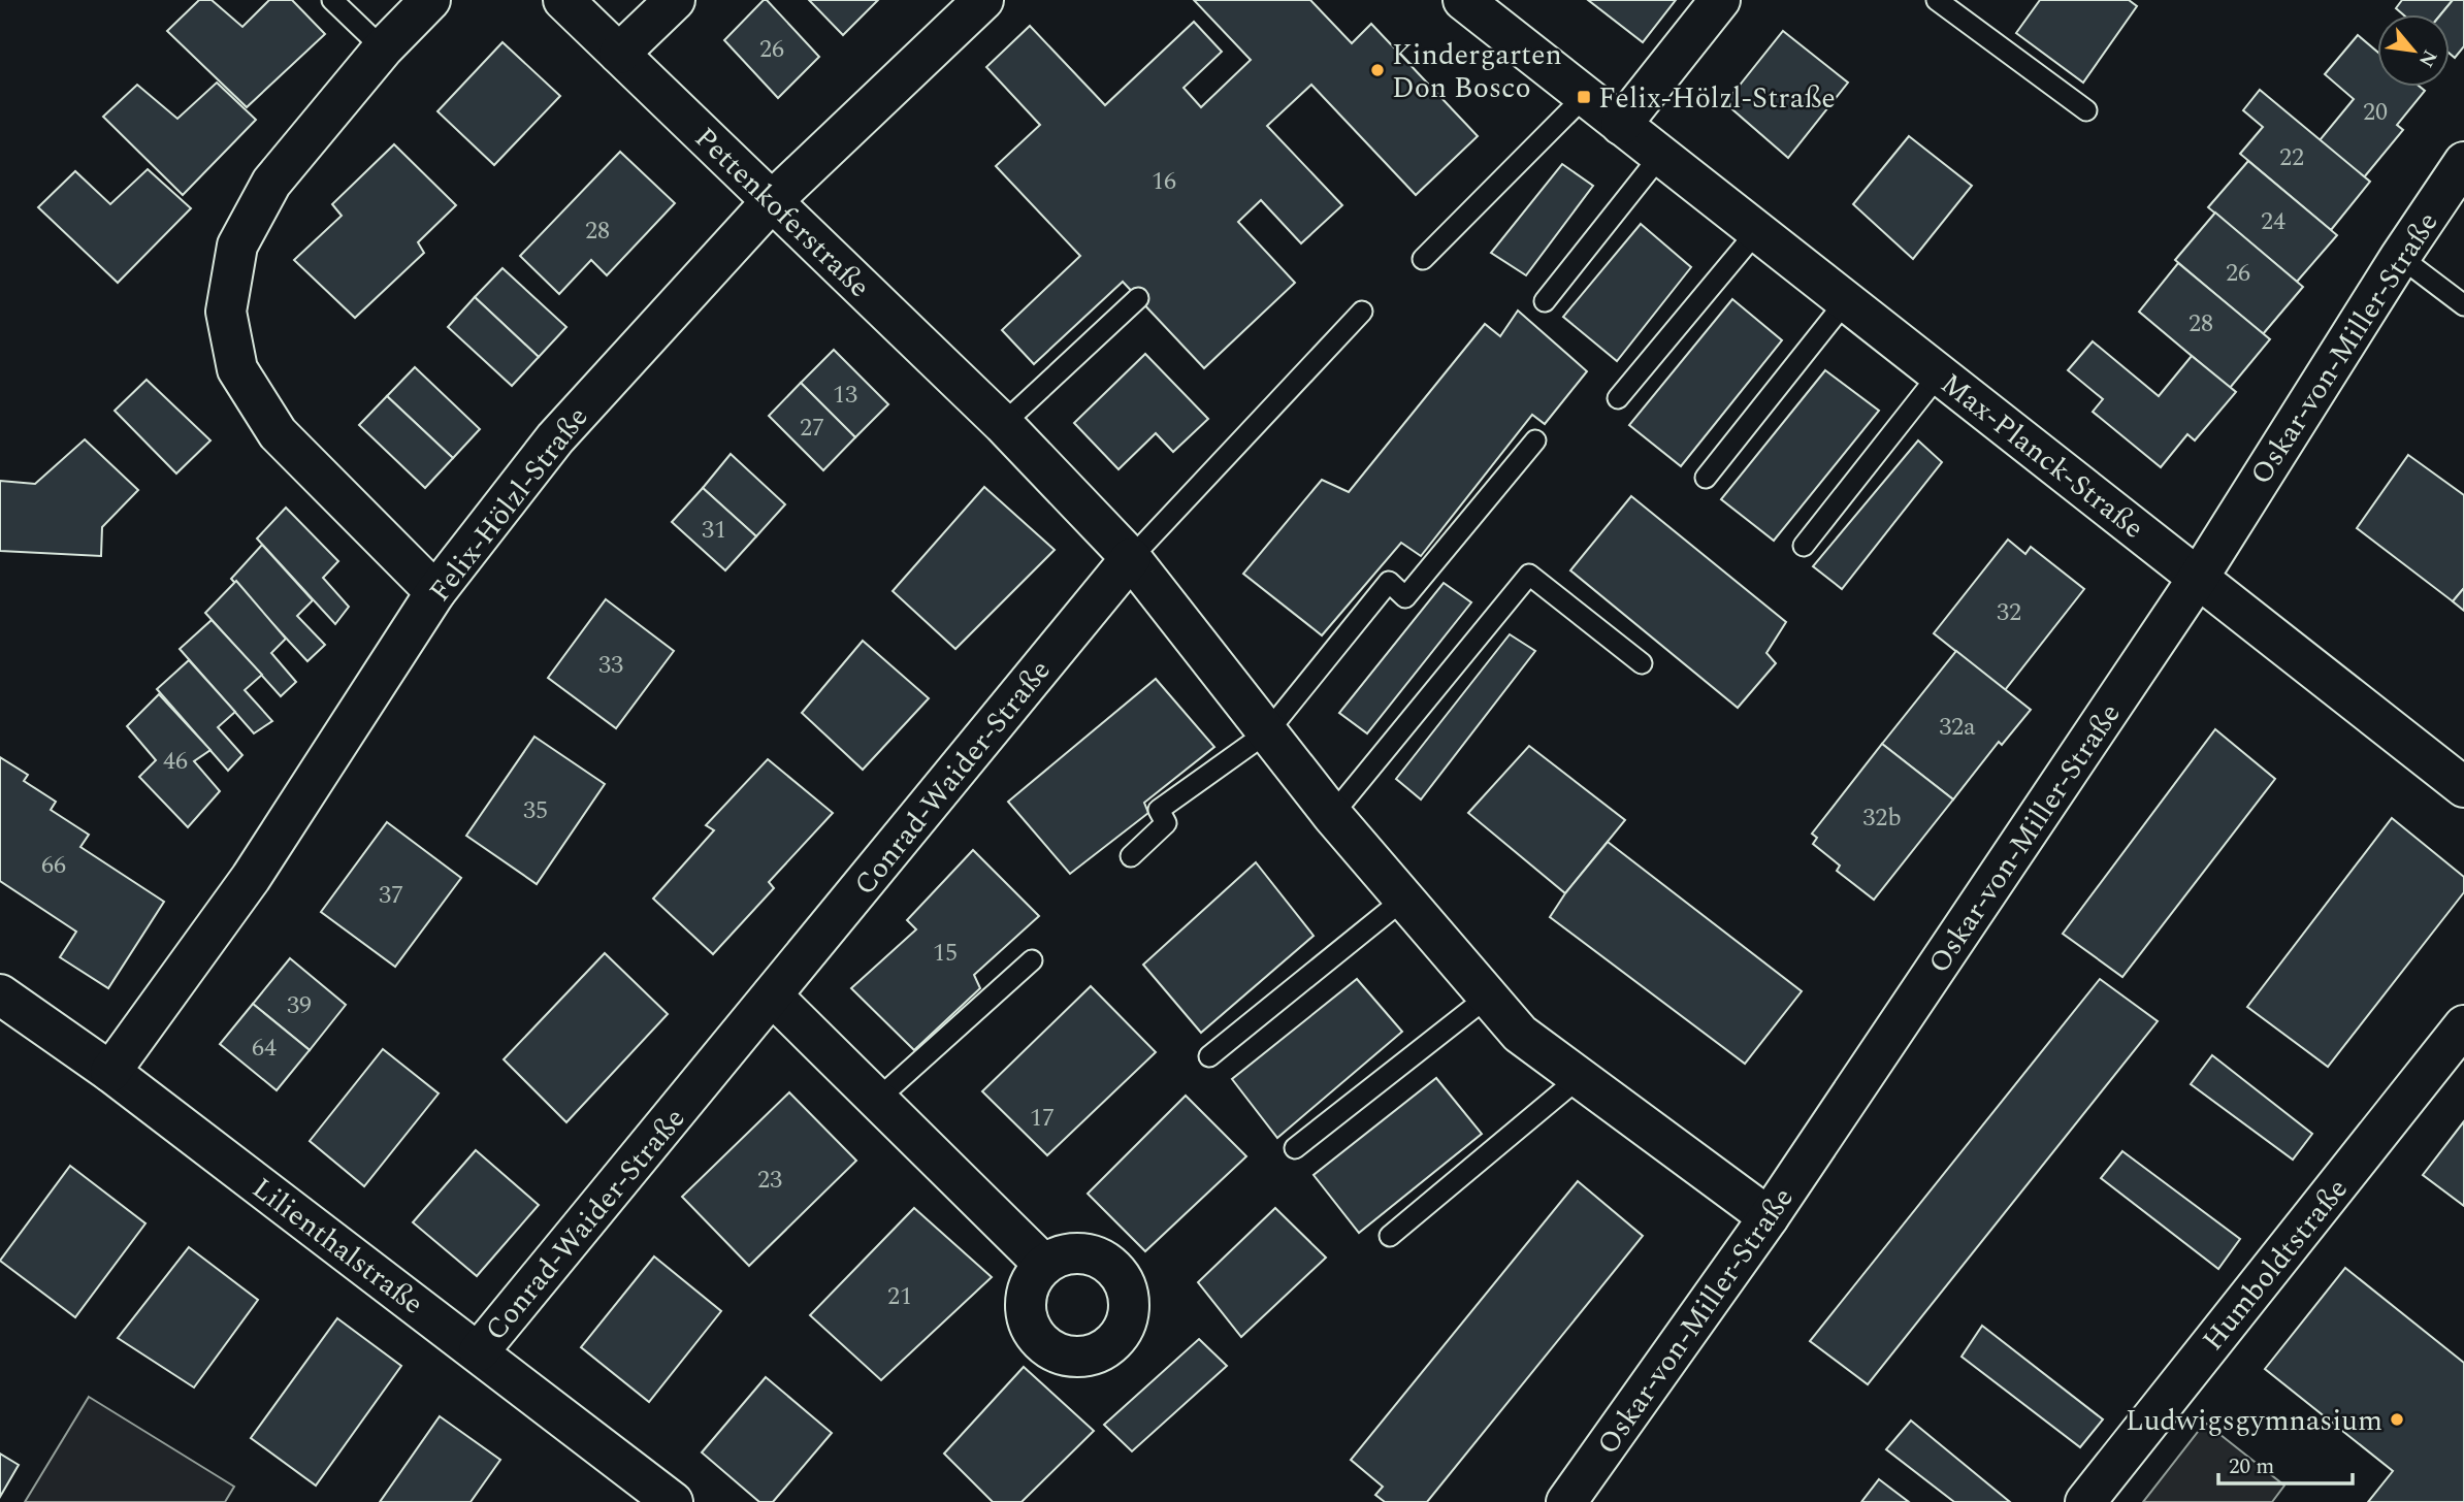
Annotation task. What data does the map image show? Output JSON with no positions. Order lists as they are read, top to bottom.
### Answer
{
  "streets": {
    "street": [
      "Pettenkoferstraße",
      "Oskar-von-Miller-Straße",
      "Max-Planck-Straße",
      "Felix-Hölzl-Straße",
      "Conrad-Waider-Straße",
      "Lilienthalstraße",
      "Humboldtstraße"
    ]
  },
  "crossings": [
    ["Pettenkoferstraße", "Oskar-von-Miller-Straße"],
    ["Pettenkoferstraße", "Felix-Hölzl-Straße"],
    ["Pettenkoferstraße", "Conrad-Waider-Straße"],
    ["Oskar-von-Miller-Straße", "Max-Planck-Straße"],
    ["Felix-Hölzl-Straße", "Lilienthalstraße"],
    ["Conrad-Waider-Straße", "Lilienthalstraße"]
  ],
  "places": {
    "other": ["Kindergarten Don Bosco", "Ludwigsgymnasium"],
    "transit": ["Felix-Hölzl-Straße"]
  },
  "house_numbers": [
    "26",
    "20",
    "22",
    "16",
    "24",
    "28",
    "26",
    "28",
    "13",
    "27",
    "31",
    "32",
    "33",
    "32a",
    "46",
    "35",
    "32b",
    "66",
    "37",
    "15",
    "39",
    "64",
    "17",
    "23",
    "21"
  ],
  "scale_bar": "20 m",
  "north": "bottom right"
}
